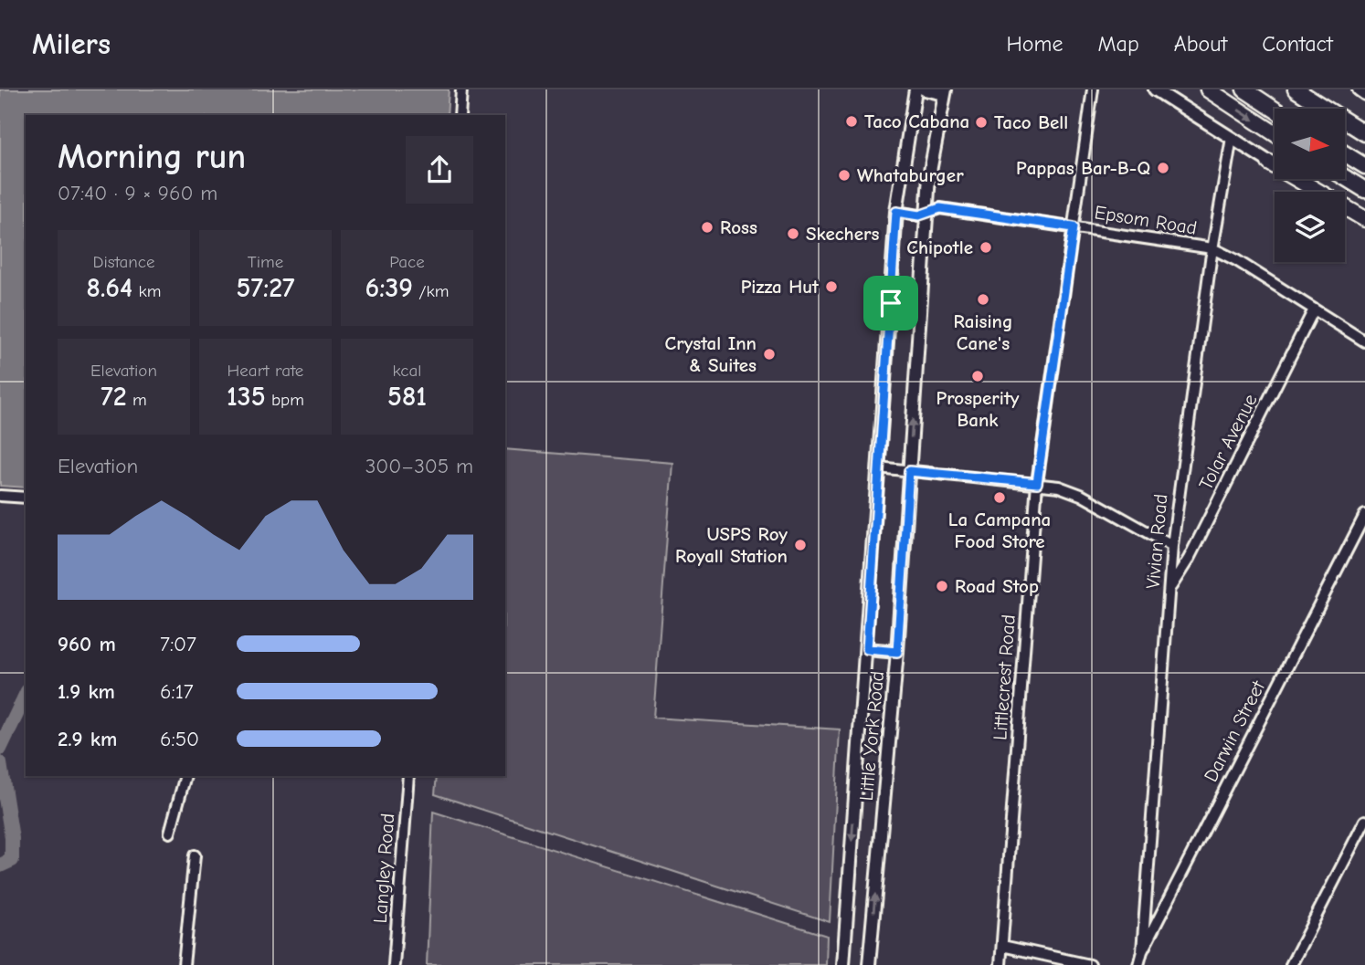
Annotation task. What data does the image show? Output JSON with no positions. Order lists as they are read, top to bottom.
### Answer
{
  "streets": {
    "main road": ["Little York Road"],
    "street": [
      "Epsom Road",
      "Tolar Avenue",
      "Vivian Road",
      "Littlecrest Road",
      "Darwin Street",
      "Langley Road"
    ]
  },
  "crossings": [
    ["Epsom Road", "Tolar Avenue"],
    ["Epsom Road", "Vivian Road"],
    ["Epsom Road", "Littlecrest Road"],
    ["Epsom Road", "Little York Road"],
    ["Tolar Avenue", "Vivian Road"],
    ["Vivian Road", "Darwin Street"]
  ],
  "places": [
    "Taco Cabana",
    "Taco Bell",
    "Pappas Bar-B-Q",
    "Whataburger",
    "Ross",
    "Skechers",
    "Chipotle",
    "Pizza Hut",
    "Raising Cane's",
    "Crystal Inn & Suites",
    "Prosperity Bank",
    "La Campana Food Store",
    "USPS Roy Royall Station",
    "Road Stop"
  ],
  "north": "right",
  "page": {
    "header": "Milers",
    "nav": [
      "Home",
      "Map",
      "About",
      "Contact"
    ],
    "heading": ["Morning run", "07:40 · 9 × 960 m"],
    "stats": [
      ["Distance", "8.64 km"],
      ["Time", "57:27"],
      ["Pace", "6:39 /km"],
      ["Elevation", "72 m"],
      ["Heart rate", "135 bpm"],
      ["kcal", "581"]
    ],
    "chart": ["Elevation", "300–305 m"],
    "list": [
      {
        "name": "960 m",
        "note": "7:07"
      },
      {
        "name": "1.9 km",
        "note": "6:17"
      },
      {
        "name": "2.9 km",
        "note": "6:50"
      }
    ]
  }
}
